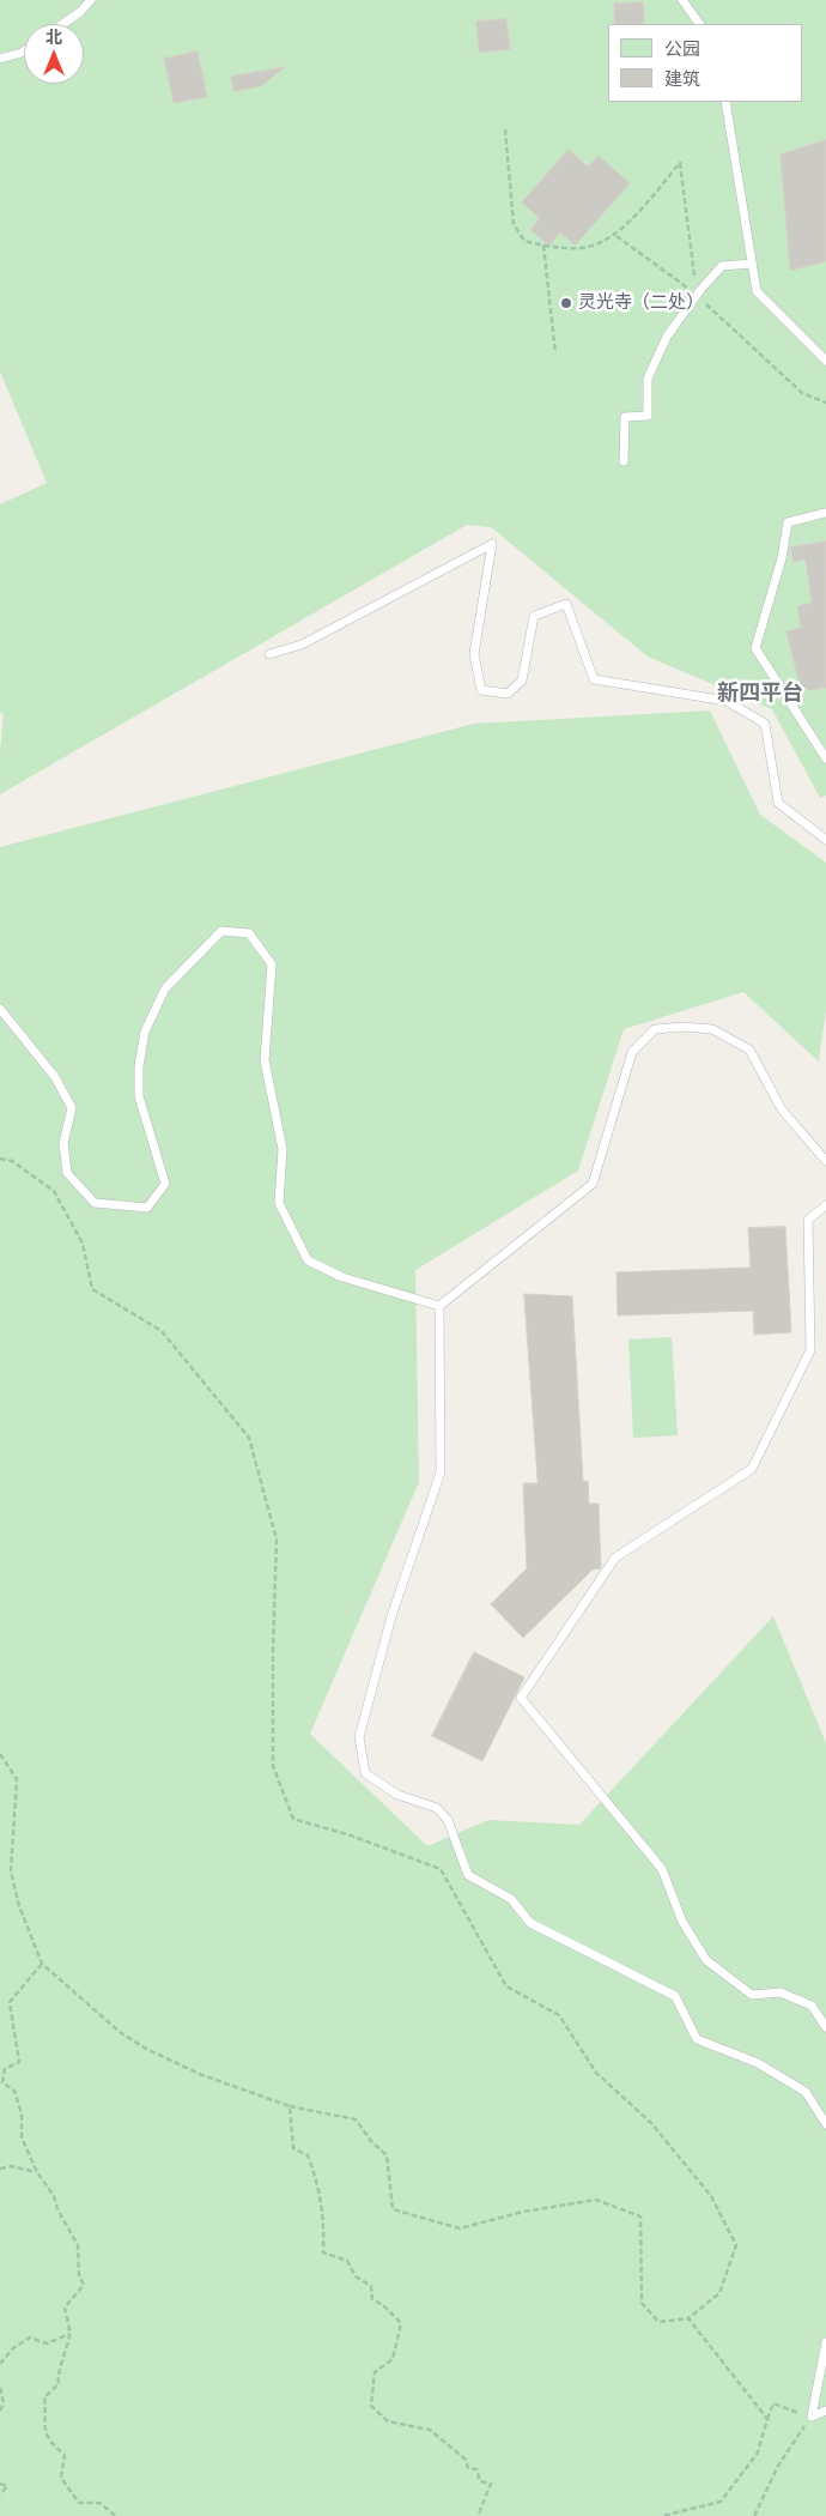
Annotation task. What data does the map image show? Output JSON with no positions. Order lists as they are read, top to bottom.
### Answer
{
  "districts": ["新四平台"],
  "places": ["灵光寺（二处）"],
  "legend": ["公园", "建筑"],
  "north": "top"
}
